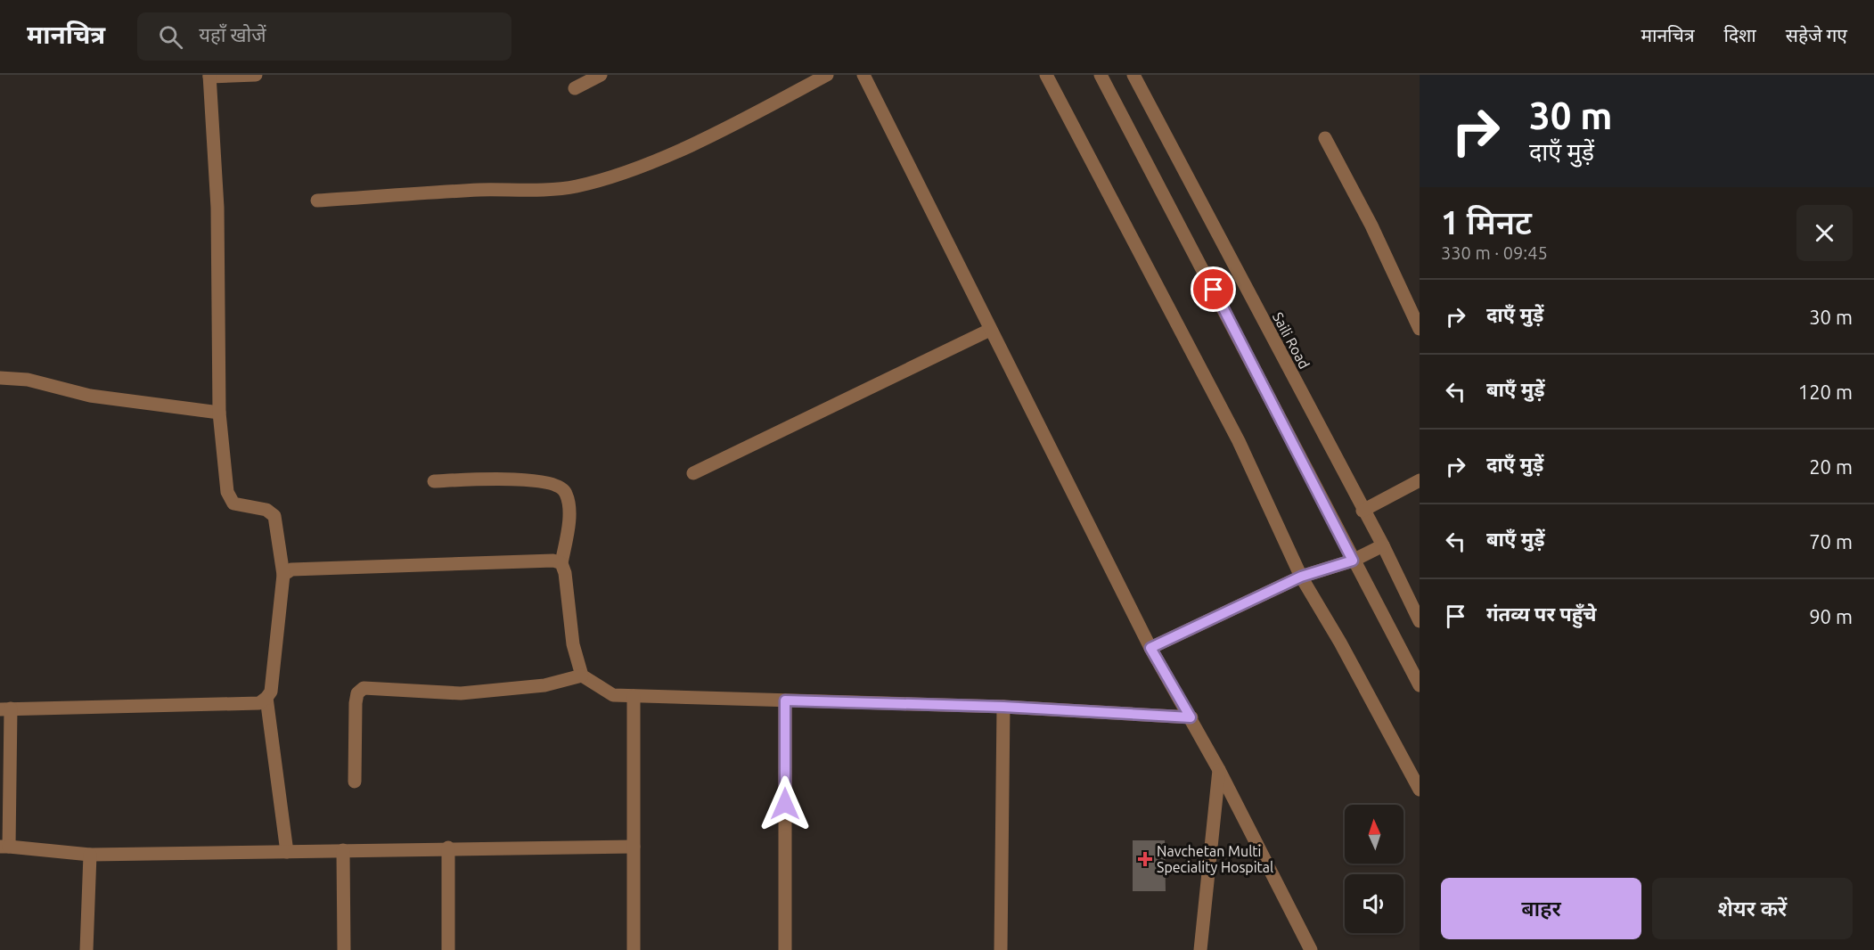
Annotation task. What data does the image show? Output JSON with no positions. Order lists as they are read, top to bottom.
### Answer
{
  "streets": {
    "street": ["Saili Road"]
  },
  "places": {
    "health": ["Navchetan Multi Speciality Hospital"]
  },
  "north": "top",
  "page": {
    "header": "मानचित्र",
    "search": "यहाँ खोजें",
    "nav": ["मानचित्र", "दिशा", "सहेजे गए"],
    "turn": ["30 m", "दाएँ मुड़ें"],
    "heading": ["1 मिनट", "330 m · 09:45"],
    "list": [
      {
        "name": "दाएँ मुड़ें",
        "value": "30 m"
      },
      {
        "name": "बाएँ मुड़ें",
        "value": "120 m"
      },
      {
        "name": "दाएँ मुड़ें",
        "value": "20 m"
      },
      {
        "name": "बाएँ मुड़ें",
        "value": "70 m"
      },
      {
        "name": "गंतव्य पर पहुँचे",
        "value": "90 m"
      }
    ],
    "buttons": ["बाहर", "शेयर करें"]
  }
}
